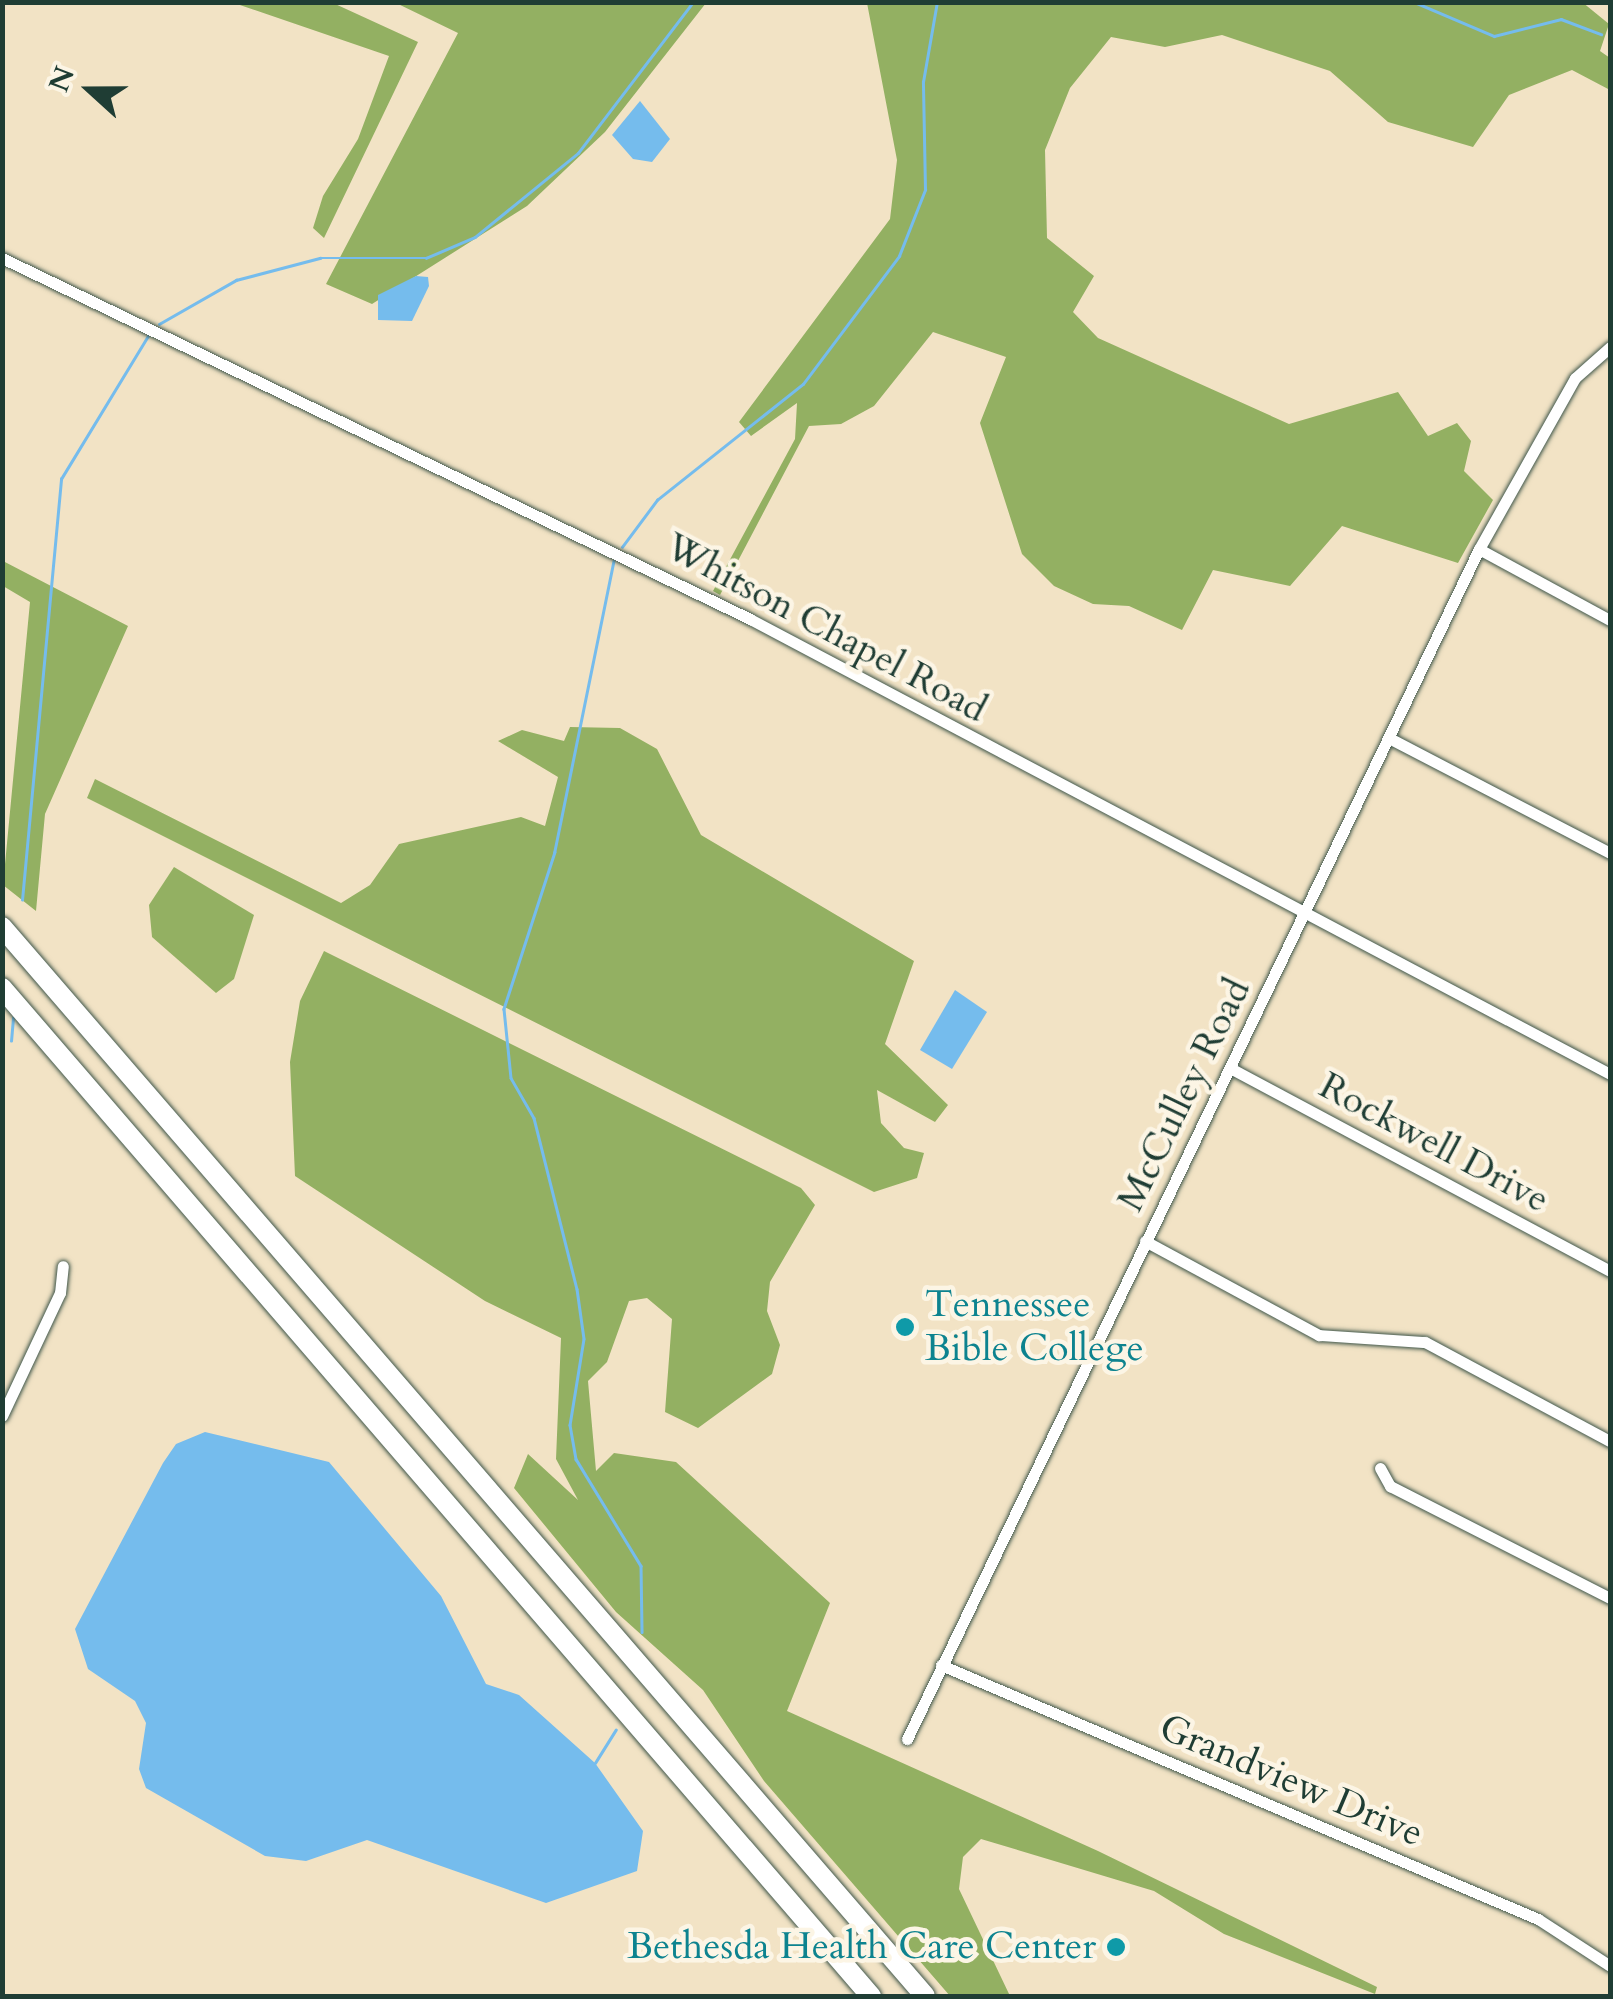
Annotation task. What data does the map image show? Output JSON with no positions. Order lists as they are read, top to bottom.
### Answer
{
  "streets": {
    "street": [
      "Whitson Chapel Road",
      "McCulley Road",
      "Rockwell Drive",
      "Grandview Drive"
    ]
  },
  "crossings": [
    ["Whitson Chapel Road", "McCulley Road"],
    ["McCulley Road", "Rockwell Drive"],
    ["McCulley Road", "Grandview Drive"]
  ],
  "places": ["Tennessee Bible College", "Bethesda Health Care Center"],
  "north": "left"
}
